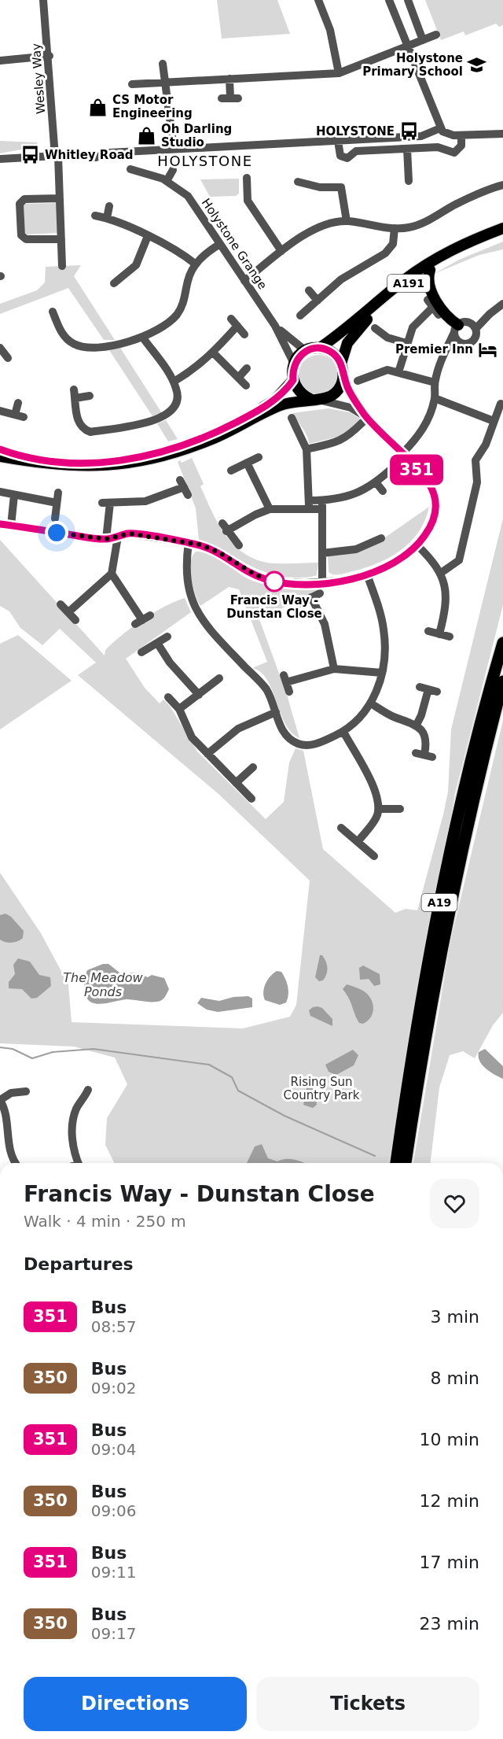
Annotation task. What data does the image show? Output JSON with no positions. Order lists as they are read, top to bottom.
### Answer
{
  "streets": {
    "highway": ["A19"],
    "main road": ["A191"],
    "street": ["Wesley Way", "Holystone Grange"]
  },
  "crossings": [
    ["Holystone Grange", "A191"]
  ],
  "districts": ["HOLYSTONE"],
  "water": ["The Meadow Ponds"],
  "parks": ["Rising Sun Country Park"],
  "places": {
    "school or university": ["Holystone Primary School"],
    "shop": ["CS Motor Engineering", "Oh Darling Studio"],
    "bus stop": ["HOLYSTONE", "Whitley Road"],
    "hotel": ["Premier Inn"],
    "other": ["Francis Way - Dunstan Close"]
  },
  "lines": ["bus line 351"],
  "page": {
    "on_map": "351",
    "heading": [
      ["Francis Way - Dunstan Close", "Walk · 4 min · 250 m"],
      "Departures"
    ],
    "list": [
      {
        "mark": "351",
        "name": "Bus",
        "note": "08:57",
        "value": "3 min"
      },
      {
        "mark": "350",
        "name": "Bus",
        "note": "09:02",
        "value": "8 min"
      },
      {
        "mark": "351",
        "name": "Bus",
        "note": "09:04",
        "value": "10 min"
      },
      {
        "mark": "350",
        "name": "Bus",
        "note": "09:06",
        "value": "12 min"
      },
      {
        "mark": "351",
        "name": "Bus",
        "note": "09:11",
        "value": "17 min"
      },
      {
        "mark": "350",
        "name": "Bus",
        "note": "09:17",
        "value": "23 min"
      }
    ],
    "buttons": ["Directions", "Tickets"]
  }
}
